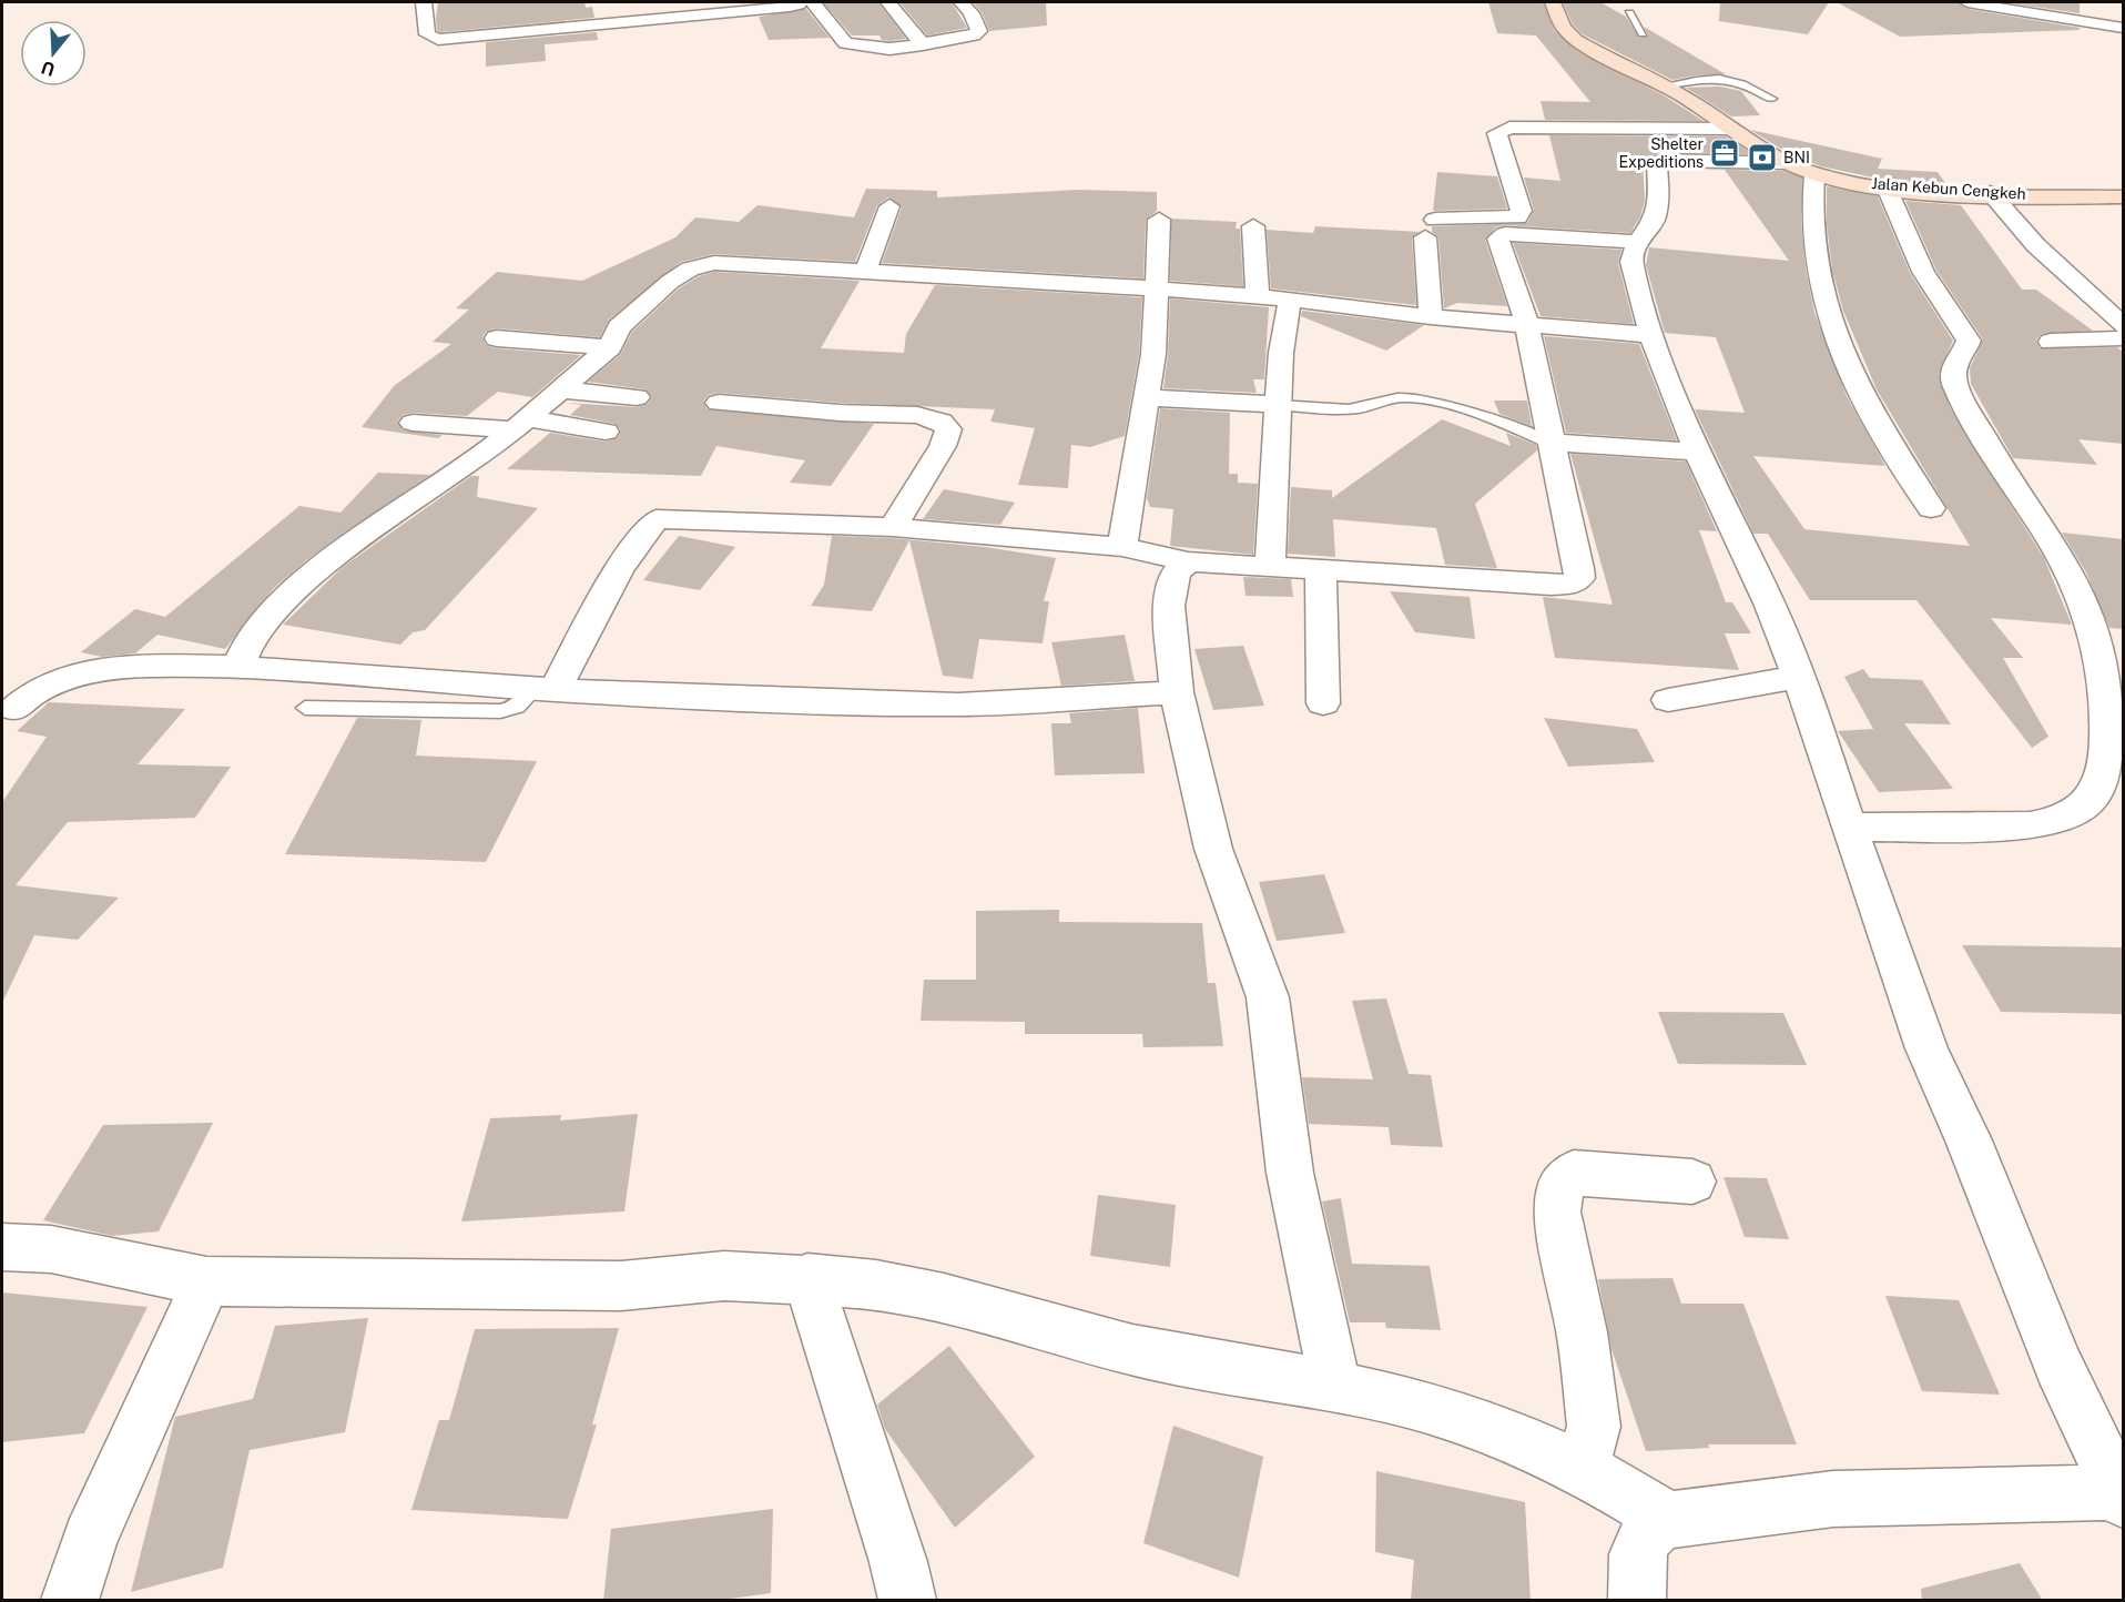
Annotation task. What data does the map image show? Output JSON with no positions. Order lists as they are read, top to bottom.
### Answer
{
  "streets": {
    "street": ["Jalan Kebun Cengkeh"]
  },
  "places": {
    "office": ["Shelter Expeditions"],
    "bank": ["BNI"]
  },
  "north": "bottom"
}
